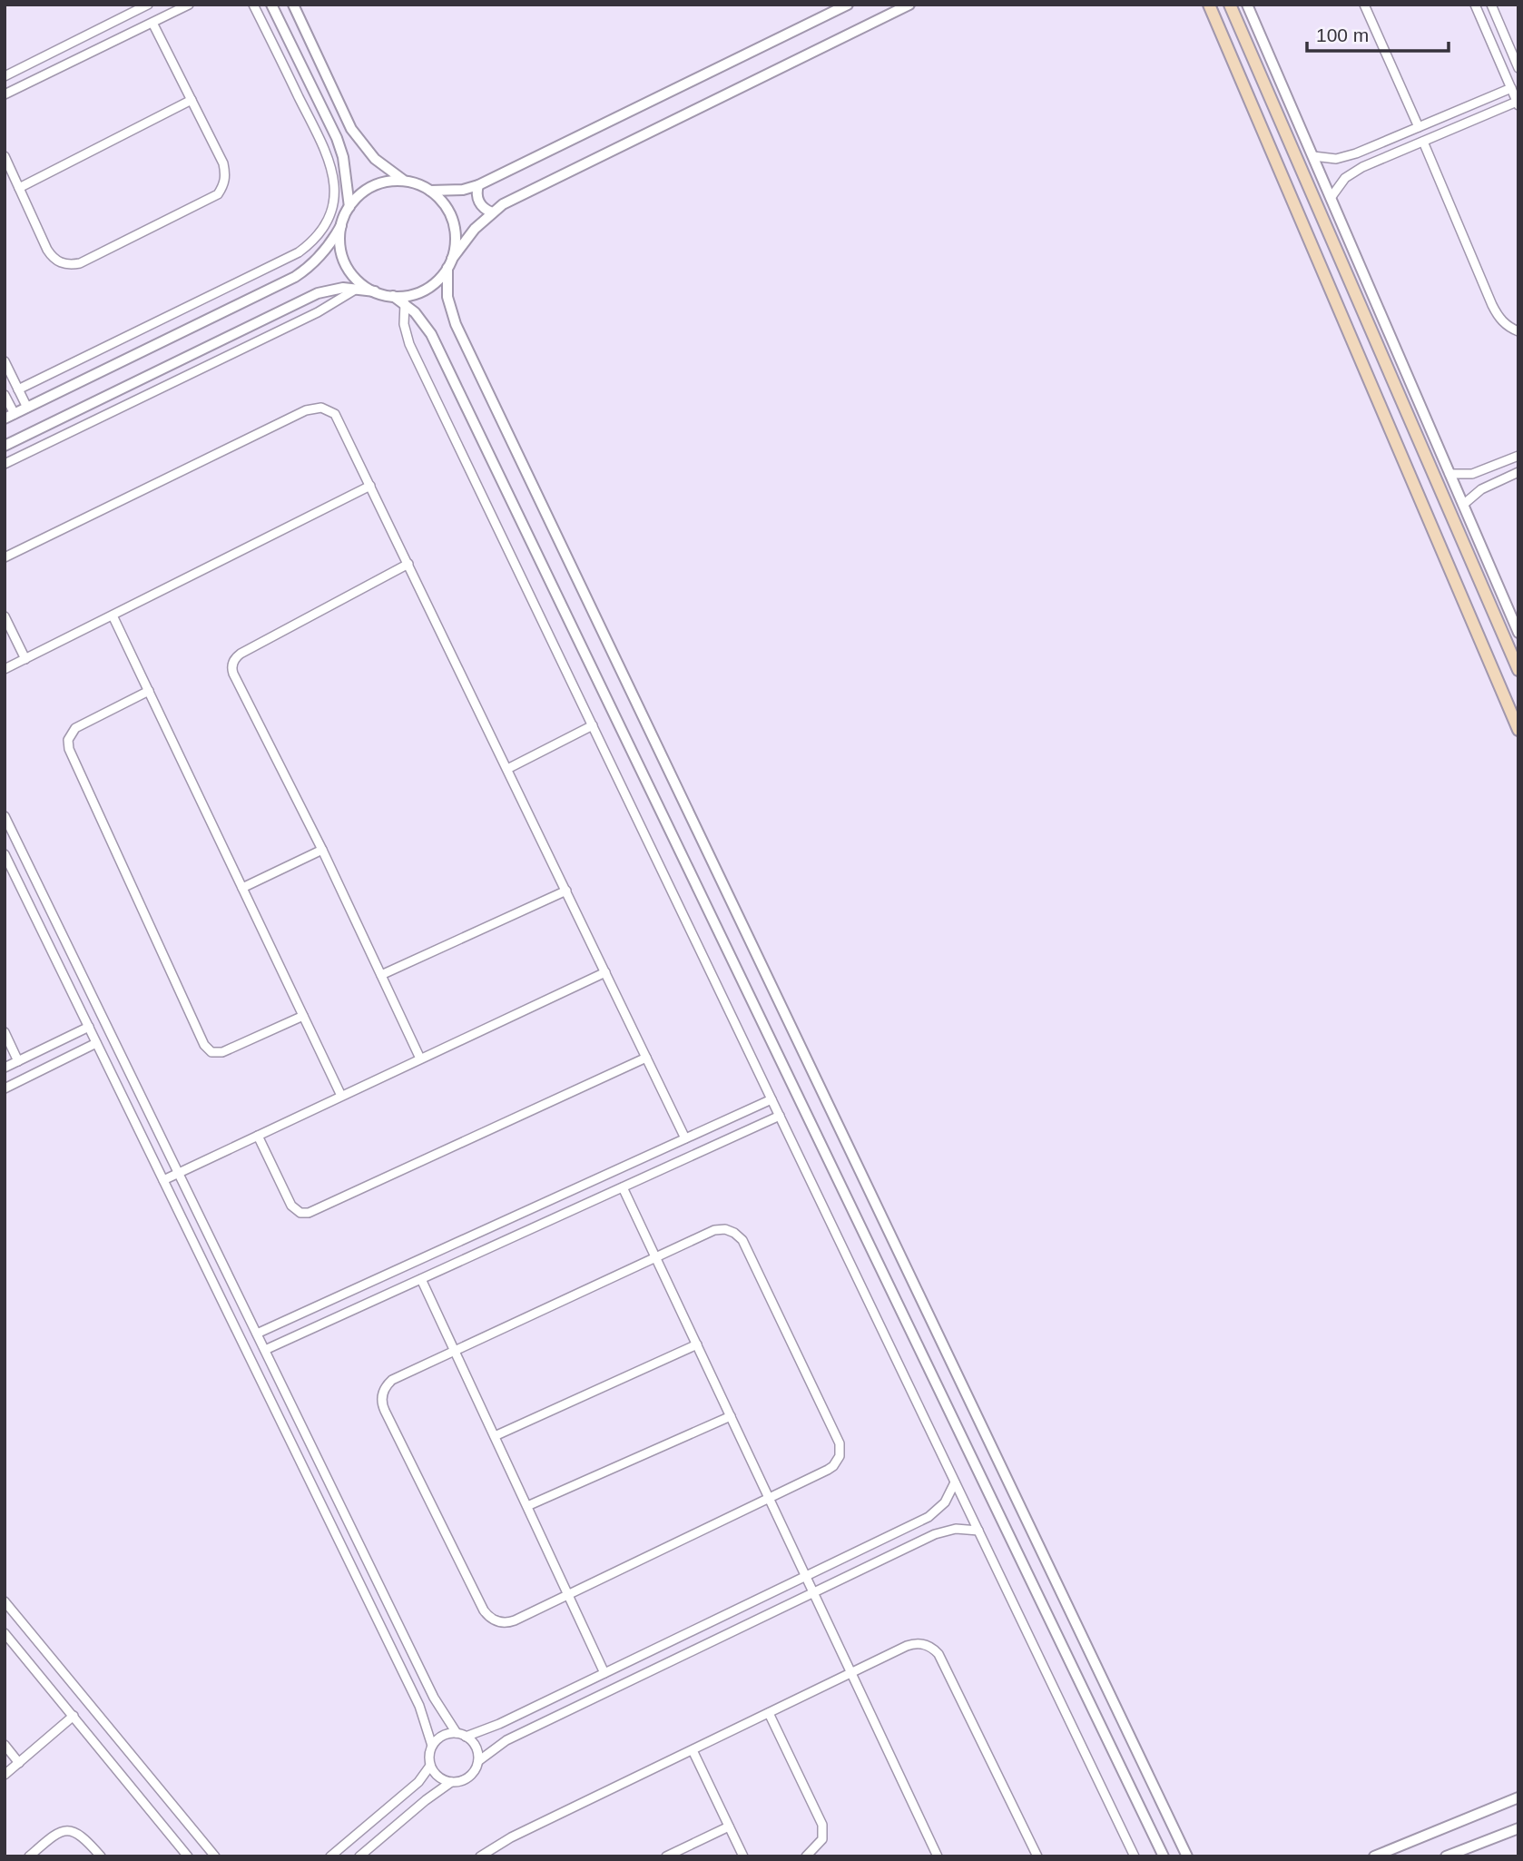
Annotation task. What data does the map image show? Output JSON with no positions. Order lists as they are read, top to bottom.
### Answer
{
  "scale_bar": "100 m"
}
